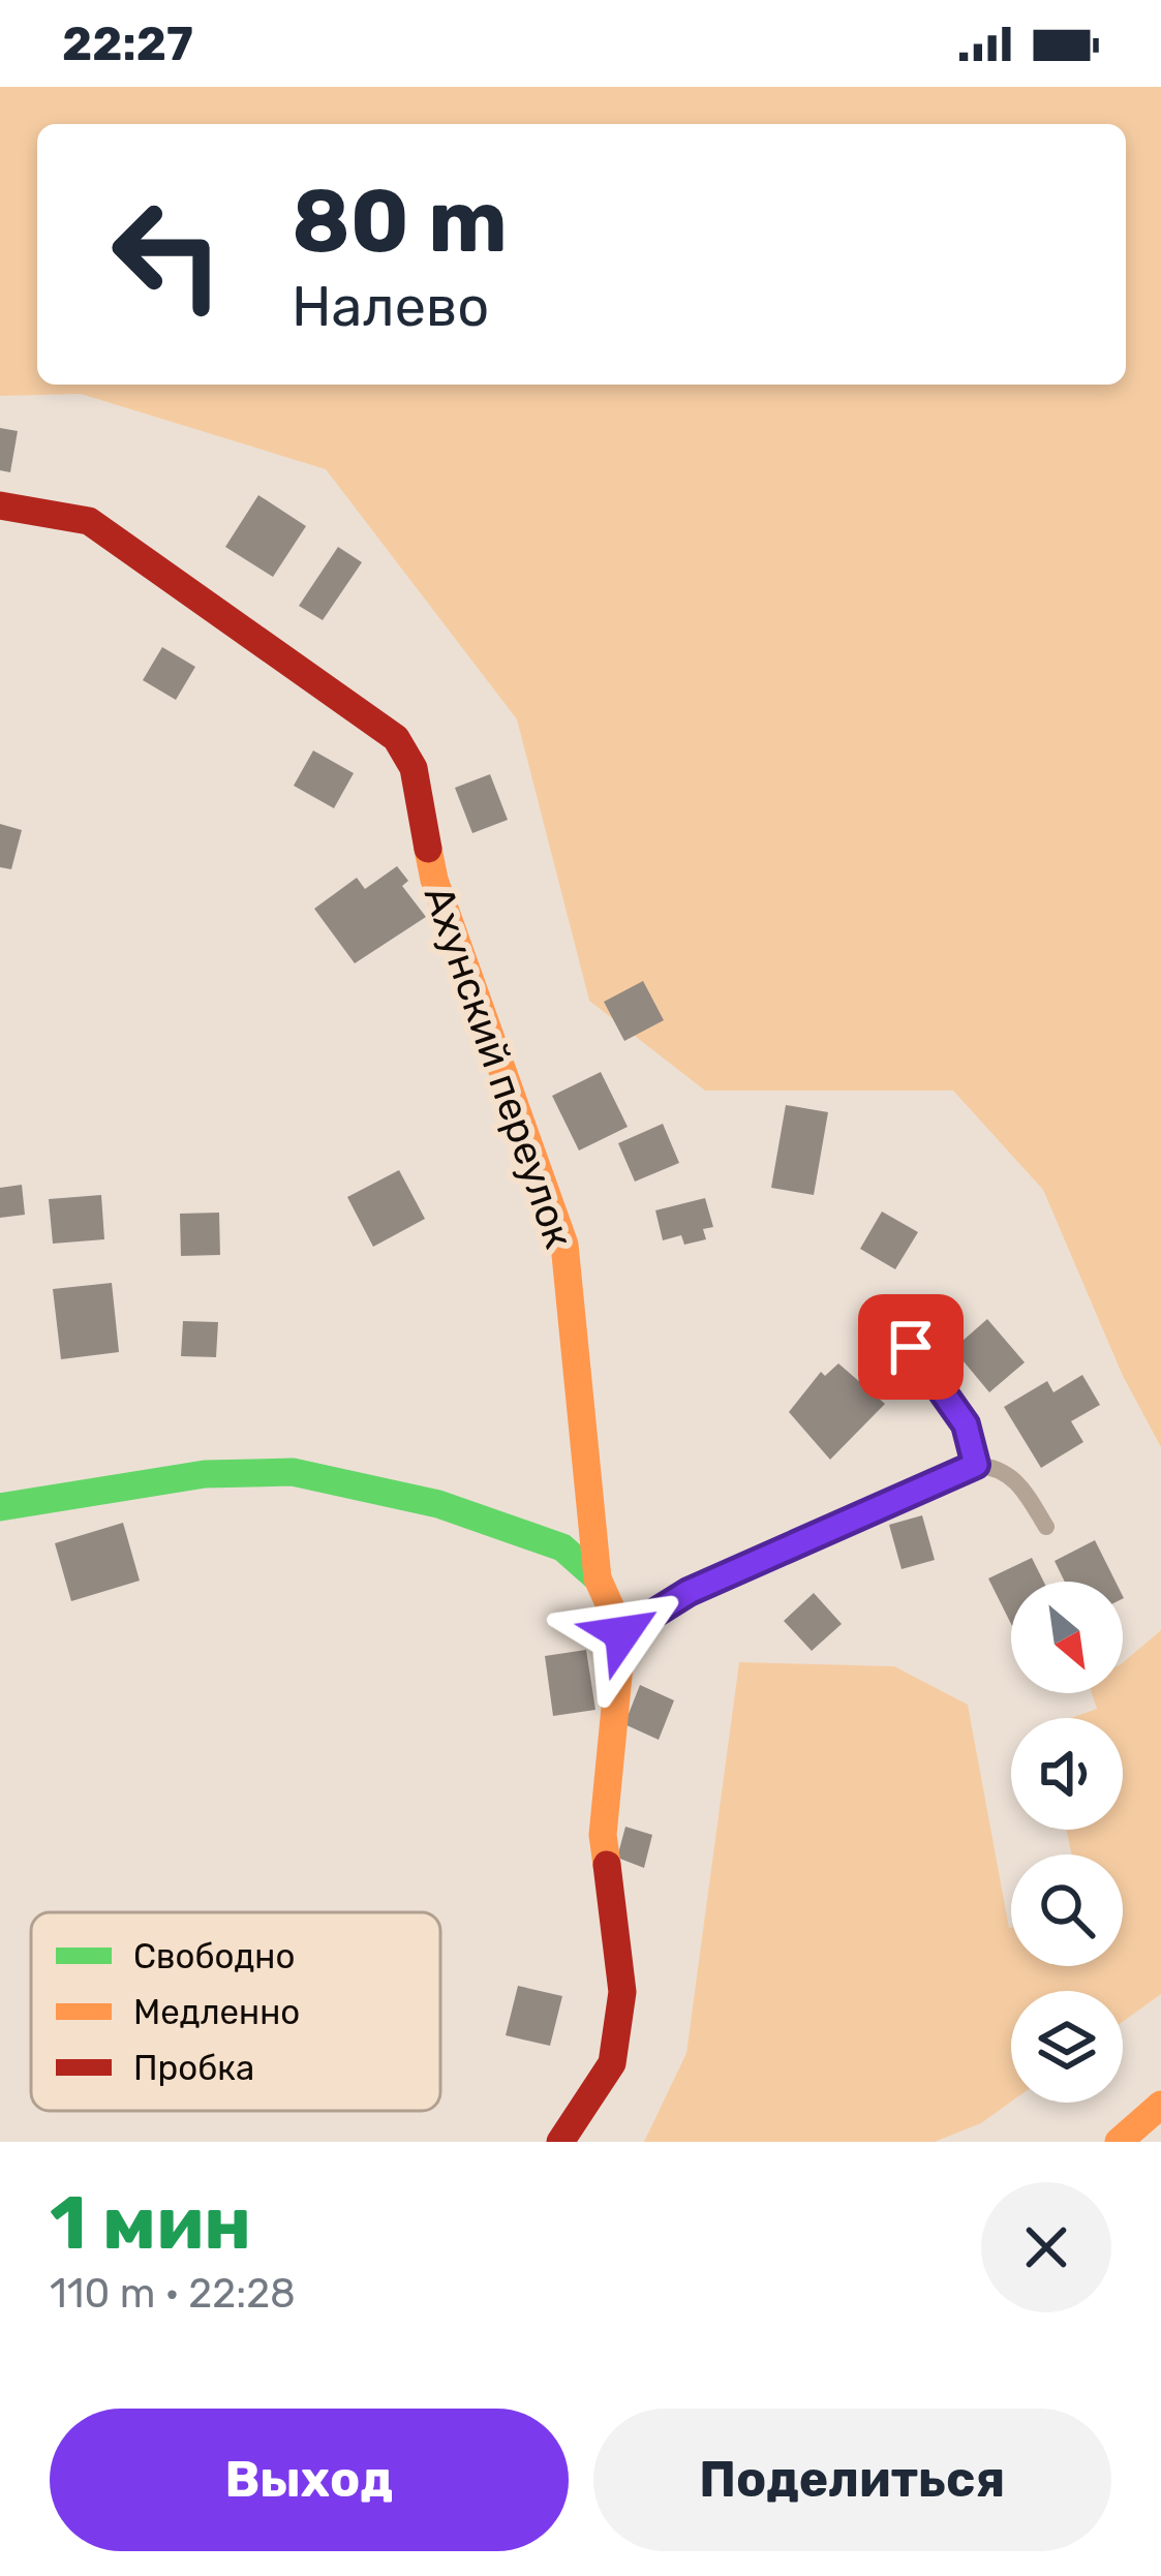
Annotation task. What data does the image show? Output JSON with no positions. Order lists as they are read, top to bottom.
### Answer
{
  "streets": {
    "street": ["Ахунский переулок"]
  },
  "legend": ["Свободно", "Медленно", "Пробка"],
  "north": "bottom right",
  "page": {
    "status": "22:27",
    "turn": ["80 m", "Налево"],
    "heading": ["1 мин", "110 m · 22:28"],
    "buttons": ["Выход", "Поделиться"]
  }
}
